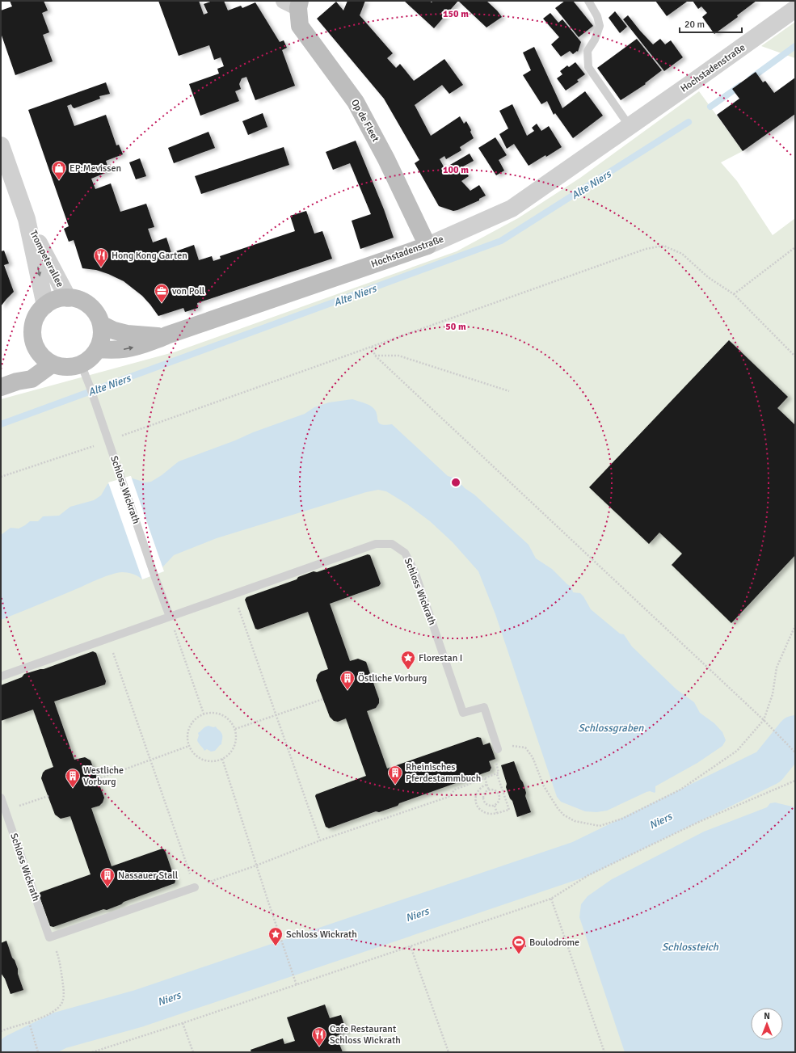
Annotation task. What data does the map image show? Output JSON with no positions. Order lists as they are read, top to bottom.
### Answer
{
  "streets": {
    "main road": ["Hochstadenstraße", "Op de Fleet"],
    "street": ["Trompeterallee"],
    "lane": ["Schloss Wickrath"]
  },
  "crossings": [
    ["Hochstadenstraße", "Op de Fleet"],
    ["Hochstadenstraße", "Trompeterallee"],
    ["Hochstadenstraße", "Schloss Wickrath"],
    ["Trompeterallee", "Schloss Wickrath"]
  ],
  "water": [
    "Alte Niers",
    "Schlossgraben",
    "Niers",
    "Schlossteich"
  ],
  "places": {
    "shop": ["EP:Mevissen"],
    "restaurant": ["Hong Kong Garten", "Cafe Restaurant Schloss Wickrath"],
    "office": ["von Poll"],
    "place": ["Florestan I", "Schloss Wickrath"],
    "building": [
      "Östliche Vorburg",
      "Rheinisches Pferdestammbuch",
      "Westliche Vorburg",
      "Nassauer Stall"
    ],
    "sports": ["Boulodrome"]
  },
  "scale_bar": "20 m",
  "north": "top",
  "rings": ["150 m", "100 m", "50 m"]
}
